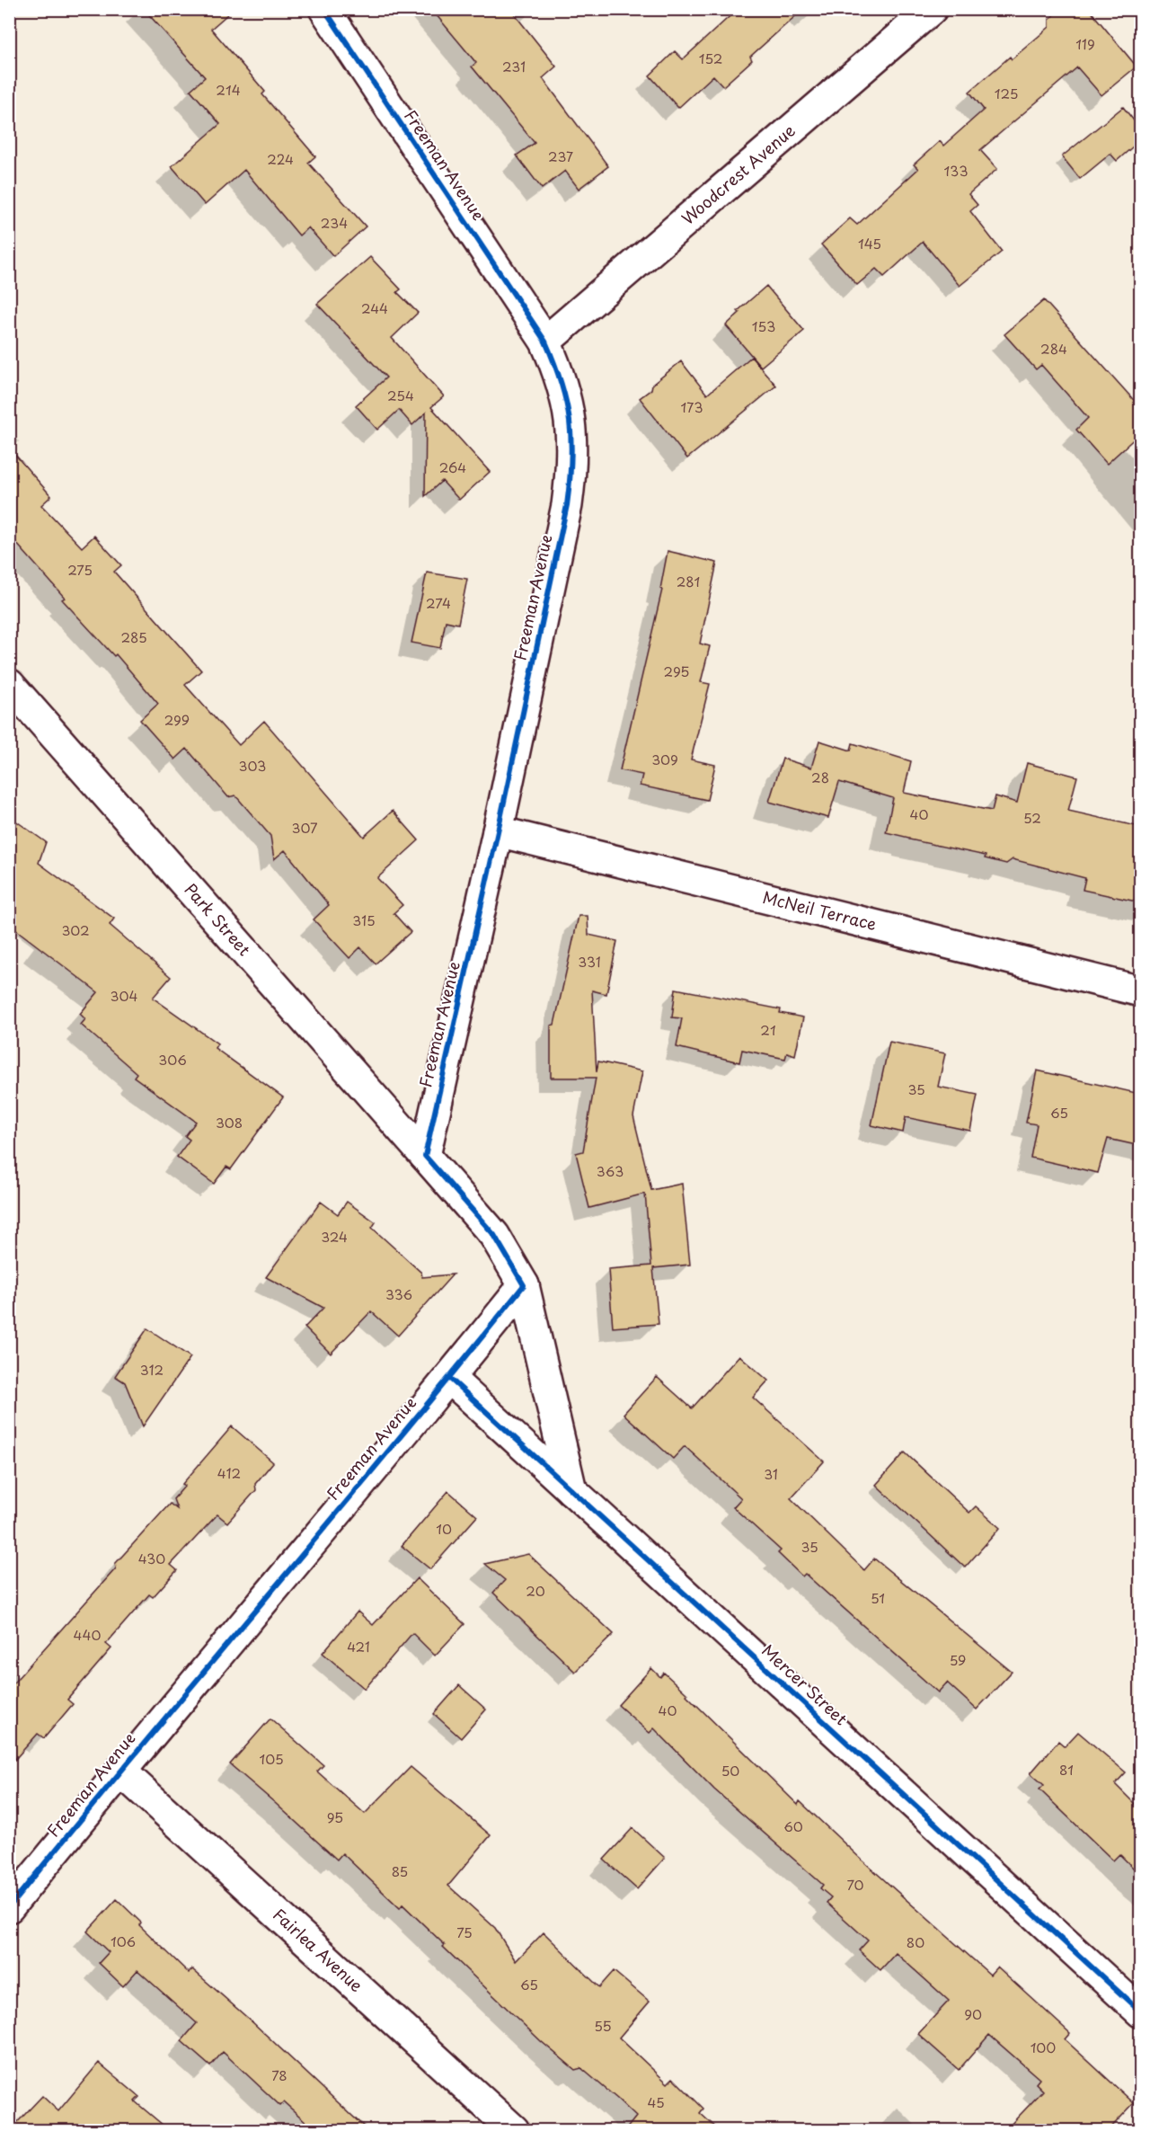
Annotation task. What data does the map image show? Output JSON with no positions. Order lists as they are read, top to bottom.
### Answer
{
  "streets": {
    "street": [
      "Freeman Avenue",
      "Woodcrest Avenue",
      "McNeil Terrace",
      "Park Street",
      "Mercer Street",
      "Fairlea Avenue"
    ]
  },
  "crossings": [
    ["Freeman Avenue", "Woodcrest Avenue"],
    ["Freeman Avenue", "McNeil Terrace"],
    ["Freeman Avenue", "Park Street"],
    ["Freeman Avenue", "Mercer Street"],
    ["Freeman Avenue", "Fairlea Avenue"]
  ],
  "house_numbers": [
    "119",
    "152",
    "231",
    "214",
    "125",
    "237",
    "224",
    "133",
    "234",
    "145",
    "244",
    "153",
    "284",
    "254",
    "173",
    "264",
    "275",
    "281",
    "274",
    "285",
    "295",
    "299",
    "309",
    "303",
    "28",
    "40",
    "52",
    "307",
    "315",
    "302",
    "331",
    "304",
    "21",
    "306",
    "35",
    "65",
    "308",
    "363",
    "324",
    "336",
    "312",
    "412",
    "31",
    "10",
    "35",
    "430",
    "20",
    "51",
    "440",
    "421",
    "59",
    "40",
    "105",
    "81",
    "50",
    "95",
    "60",
    "85",
    "70",
    "75",
    "106",
    "80",
    "65",
    "90",
    "55",
    "100",
    "78",
    "45"
  ]
}
